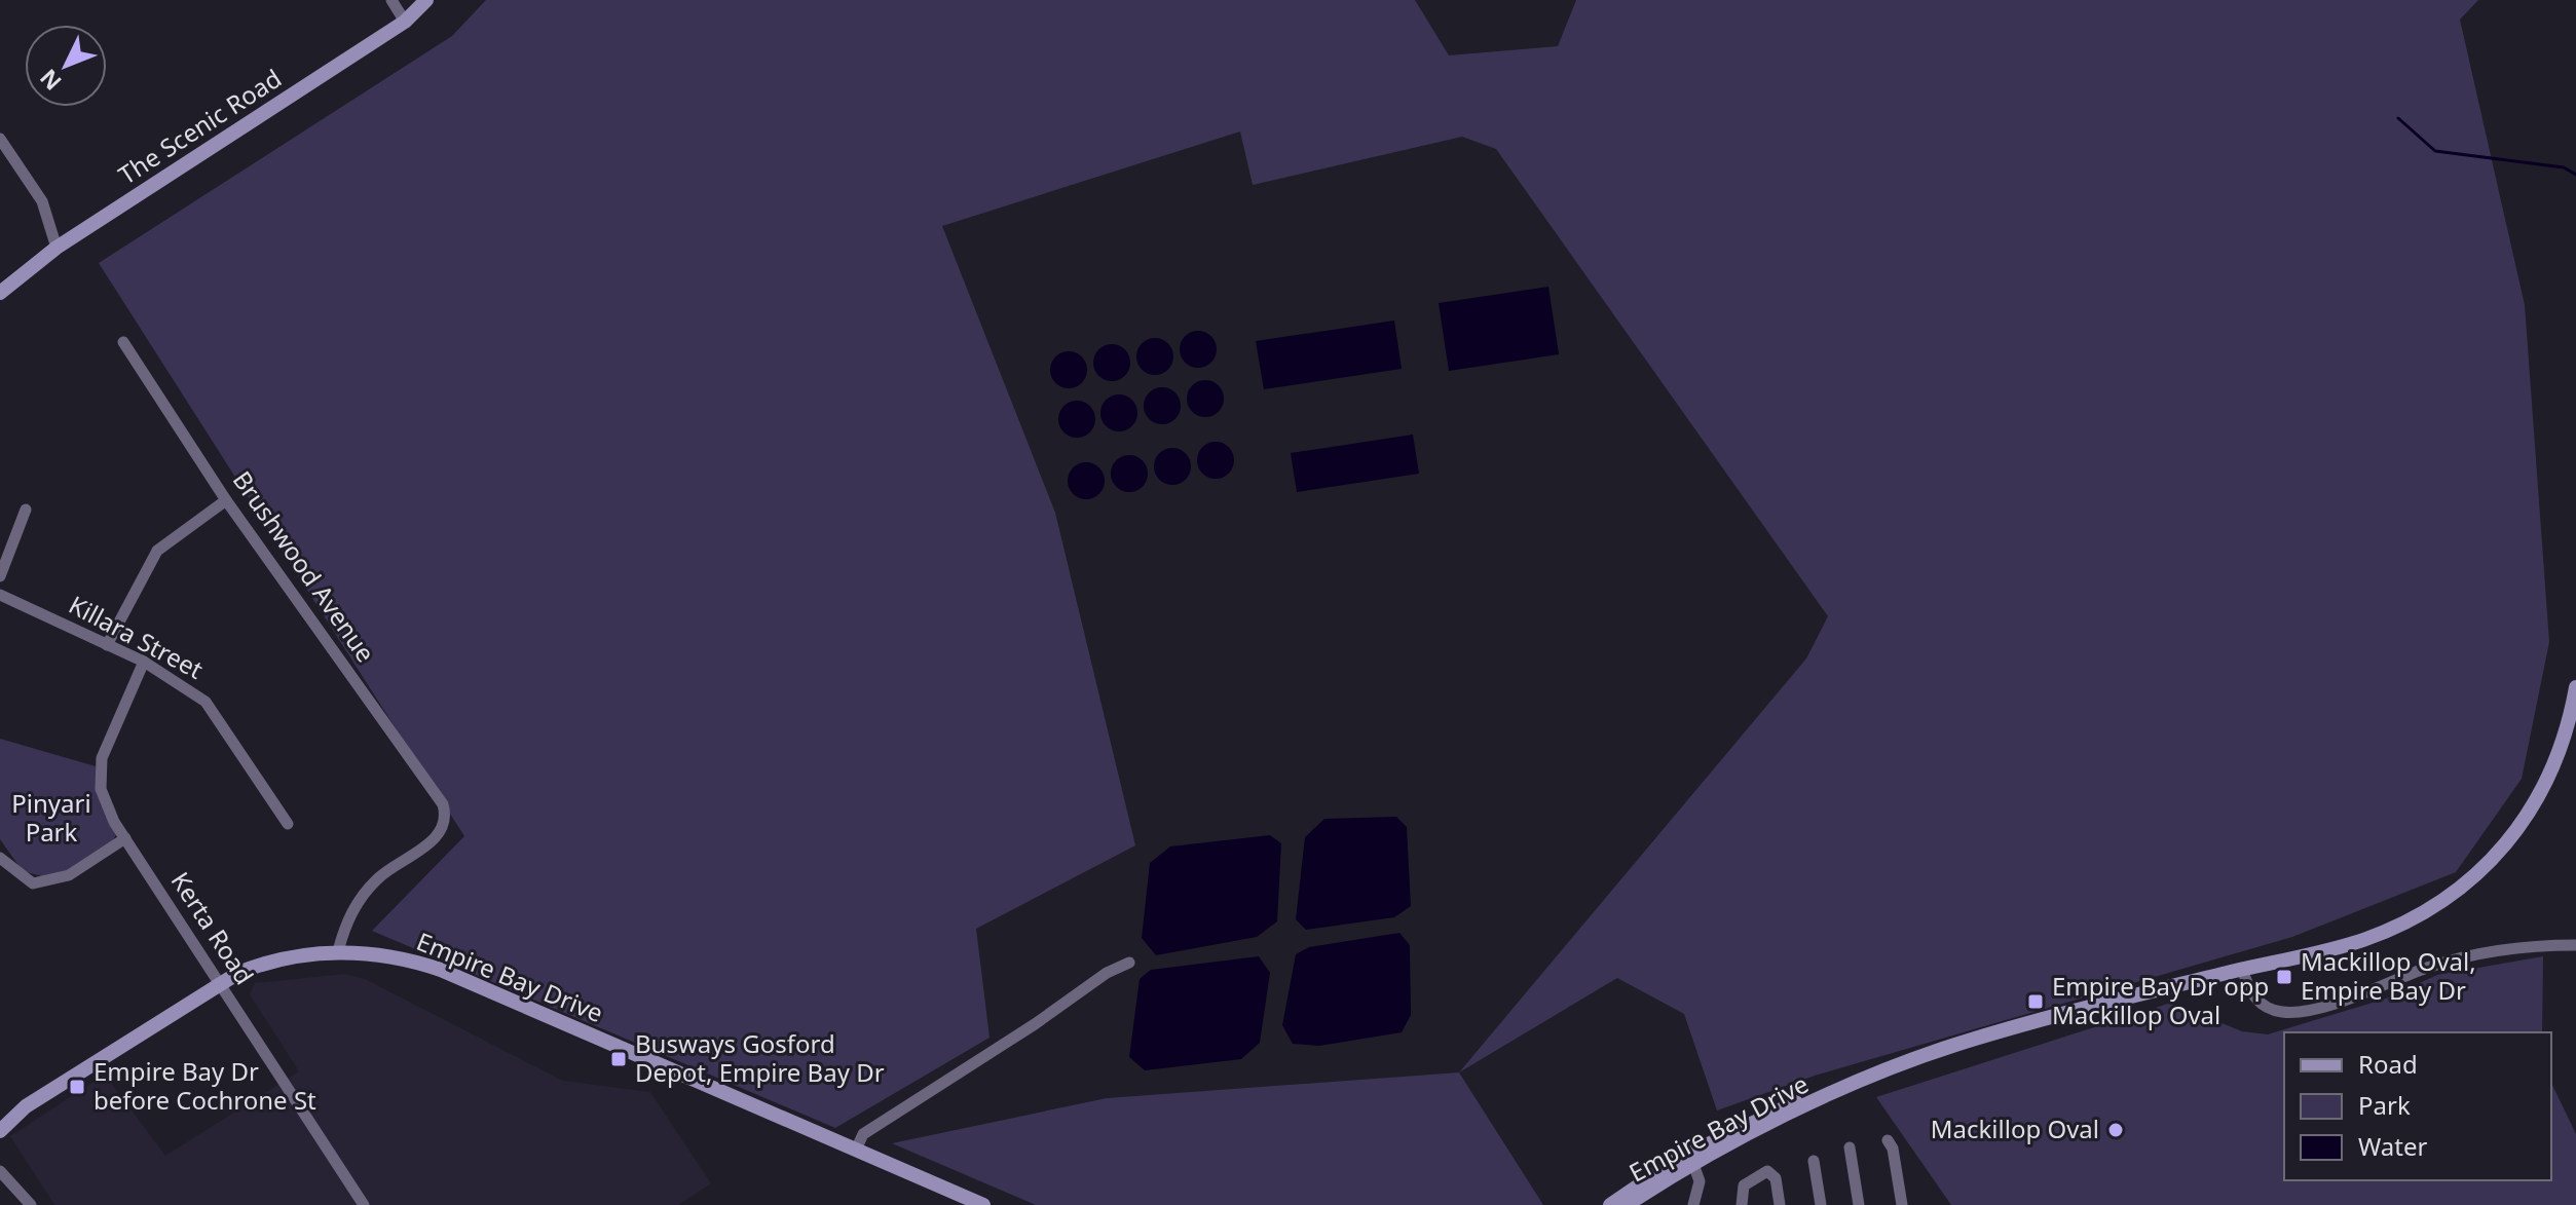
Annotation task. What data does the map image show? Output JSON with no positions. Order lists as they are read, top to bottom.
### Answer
{
  "streets": {
    "main road": ["The Scenic Road", "Empire Bay Drive"],
    "street": ["Brushwood Avenue", "Killara Street", "Kerta Road"]
  },
  "crossings": [
    ["Brushwood Avenue", "Empire Bay Drive"],
    ["Killara Street", "Kerta Road"],
    ["Kerta Road", "Empire Bay Drive"]
  ],
  "parks": ["Pinyari Park"],
  "places": {
    "transit": [
      "Mackillop Oval, Empire Bay Dr",
      "Empire Bay Dr opp Mackillop Oval",
      "Busways Gosford Depot, Empire Bay Dr",
      "Empire Bay Dr before Cochrone St"
    ],
    "other": ["Mackillop Oval"]
  },
  "legend": ["Road", "Park", "Water"],
  "north": "bottom left"
}
